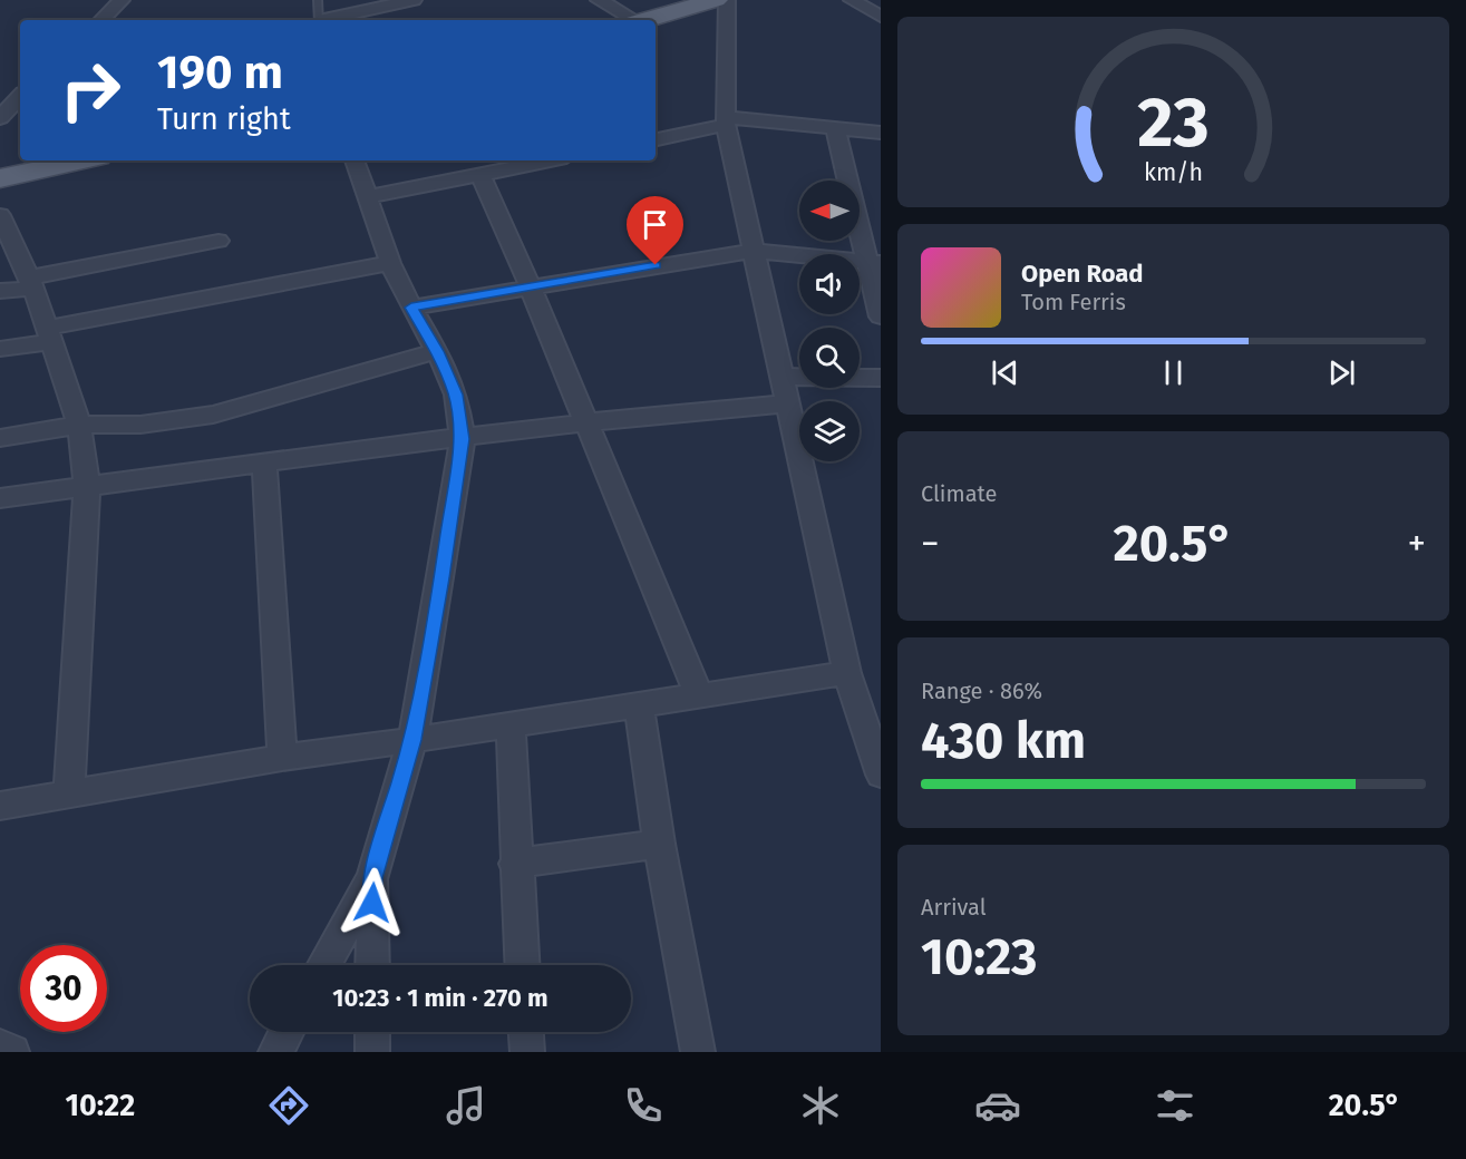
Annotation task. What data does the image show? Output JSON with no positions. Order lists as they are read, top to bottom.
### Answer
{
  "north": "left",
  "page": {
    "turn": ["190 m", "Turn right"],
    "song": ["Open Road", "Tom Ferris"],
    "tile": [
      "Climate",
      ["Range · 86%", "430 km"],
      ["Arrival", "10:23"]
    ],
    "heat": ["−", "20.5°", "+"],
    "limit": "30",
    "trip": "10:23 · 1 min · 270 m",
    "tabs": ["10:22", "20.5°"],
    "gauge": ["23", "km/h"]
  }
}
